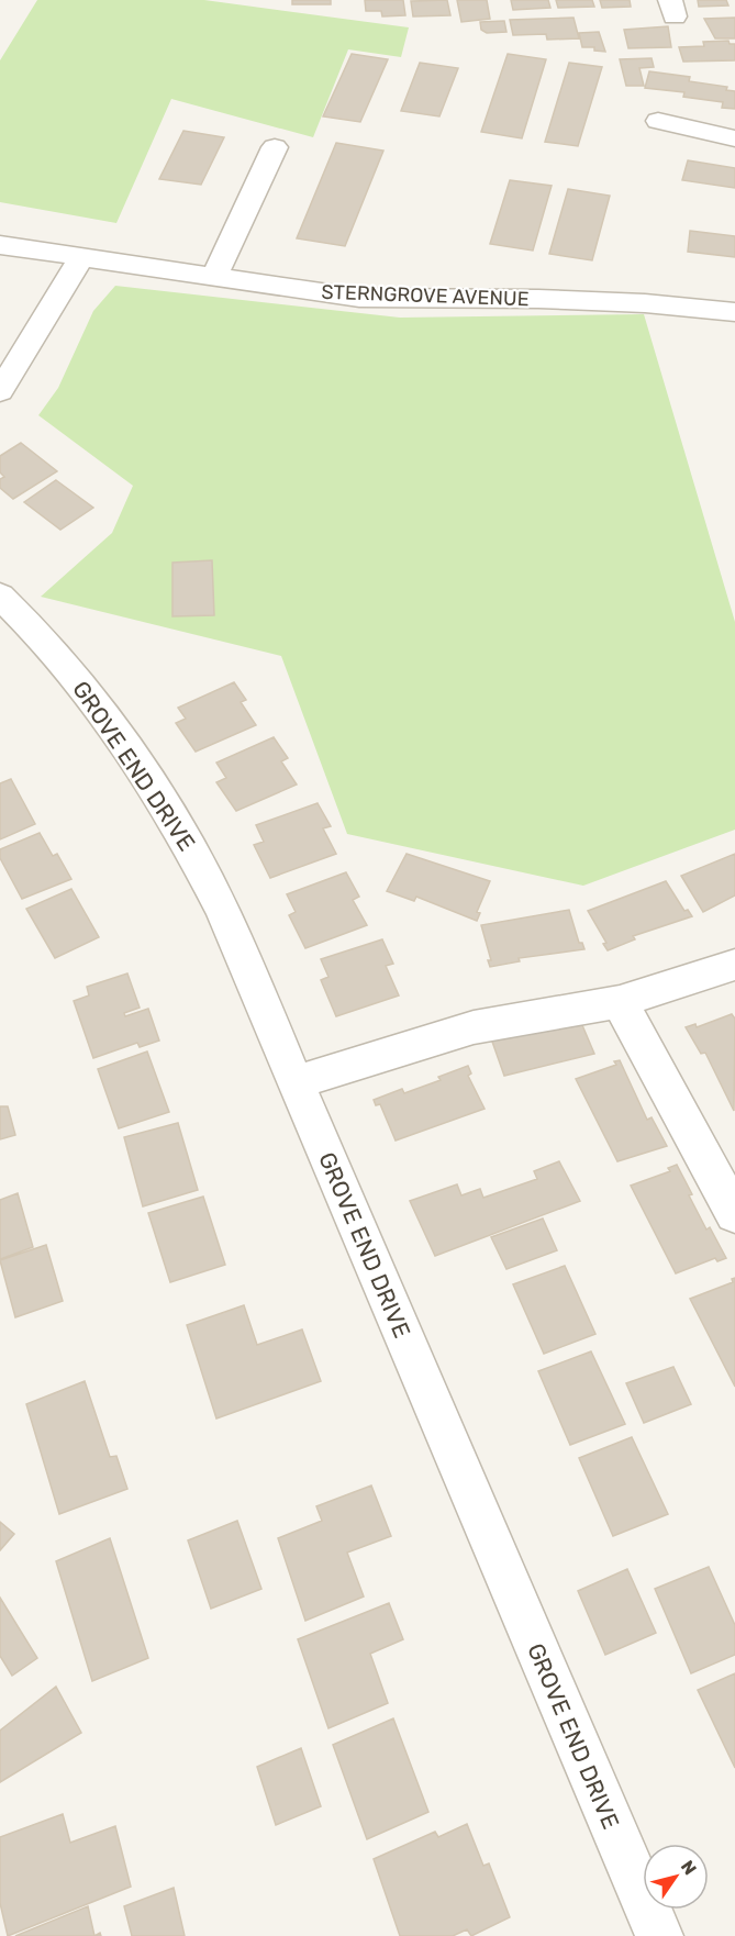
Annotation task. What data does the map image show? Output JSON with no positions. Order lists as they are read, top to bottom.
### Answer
{
  "streets": {
    "street": ["STERNGROVE AVENUE", "GROVE END DRIVE"]
  },
  "north": "top right"
}
